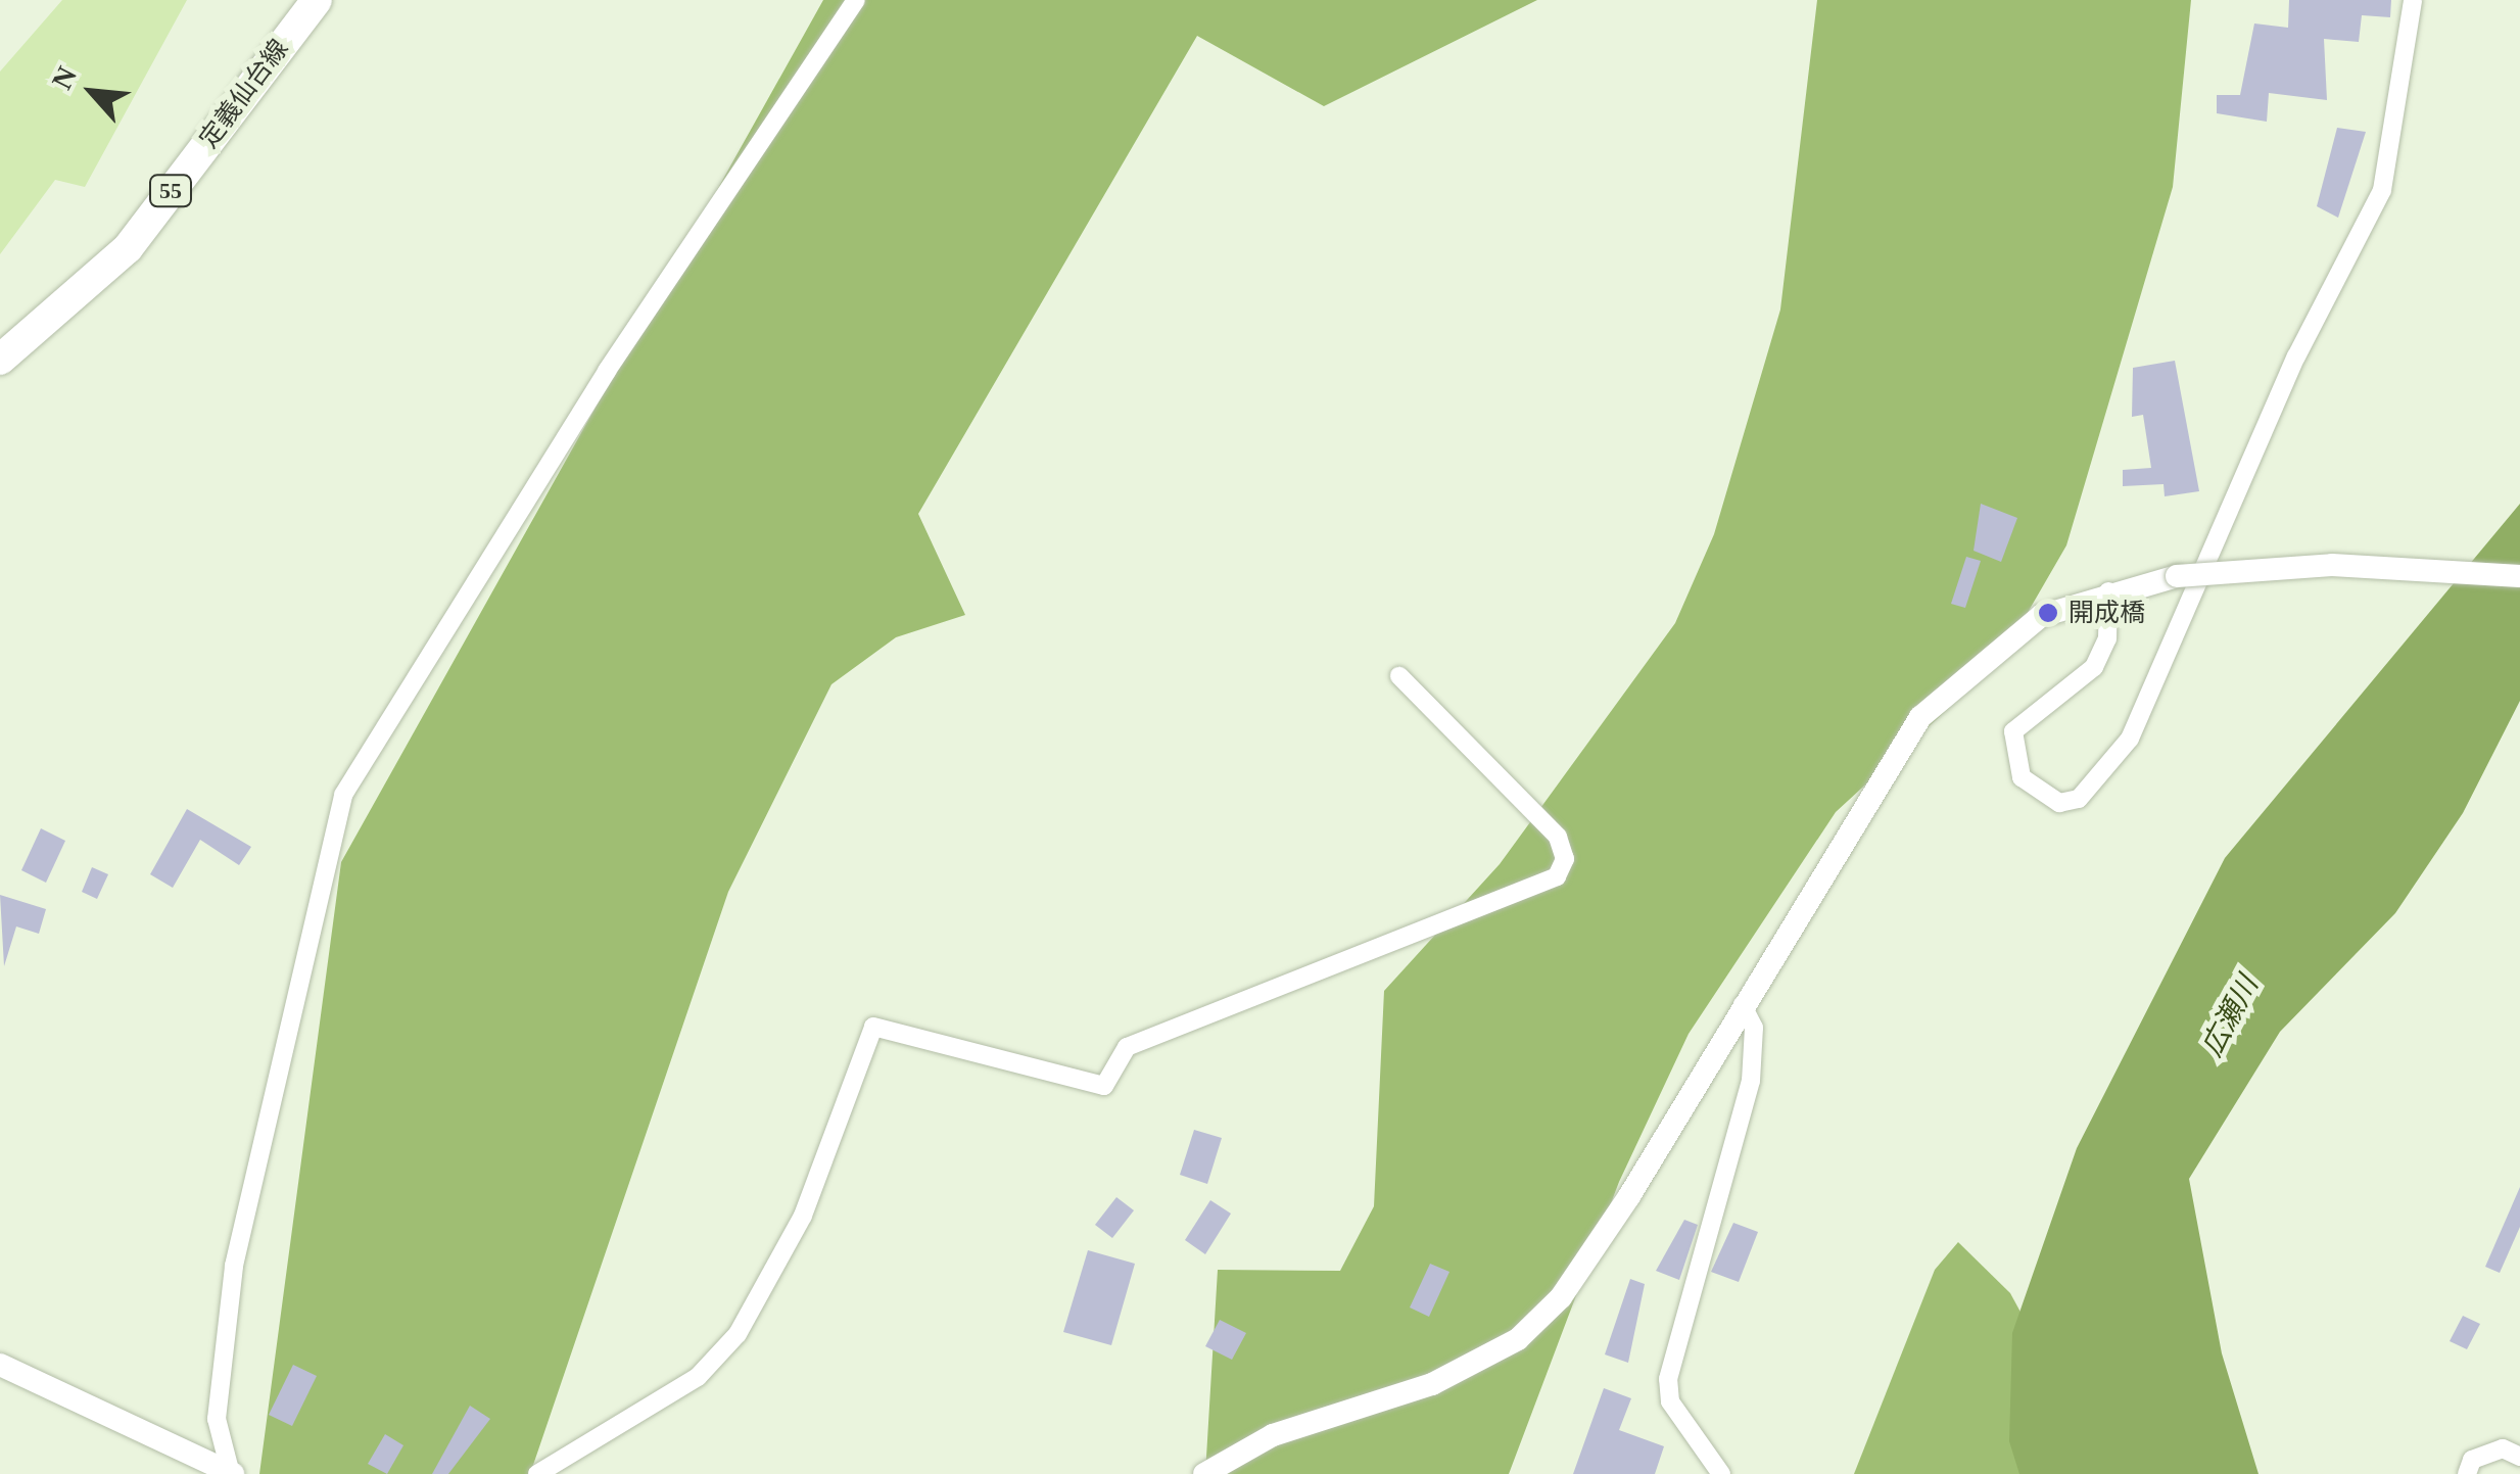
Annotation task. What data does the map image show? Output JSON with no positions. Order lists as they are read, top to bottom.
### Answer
{
  "streets": {
    "main road": ["定義仙台線", "55"]
  },
  "water": ["広瀬川"],
  "places": ["開成橋"],
  "north": "top left"
}
